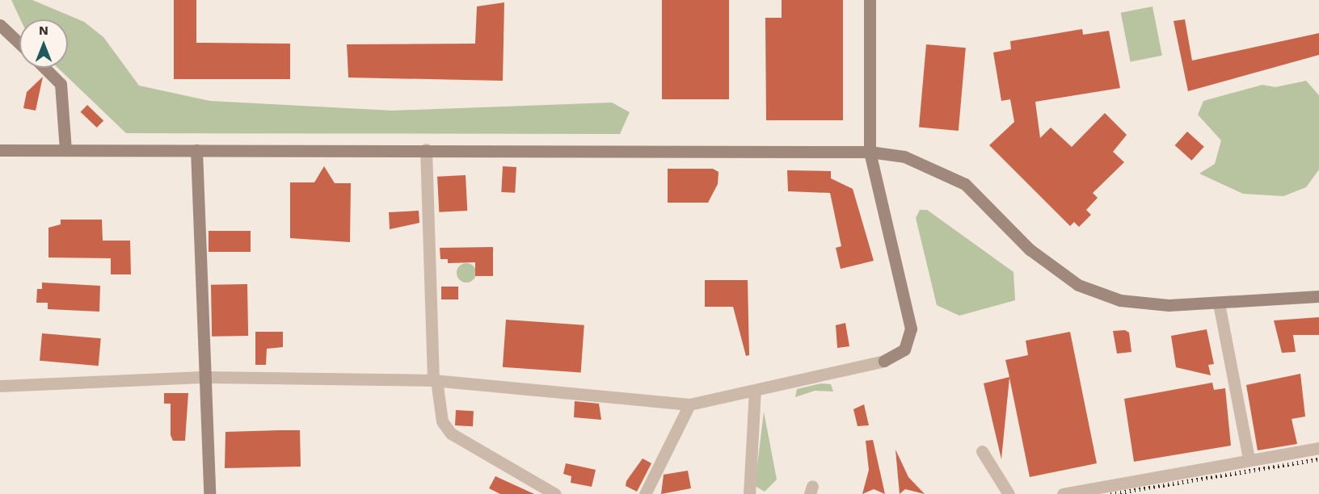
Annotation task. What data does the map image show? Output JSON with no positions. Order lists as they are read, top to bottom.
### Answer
{
  "north": "top"
}
